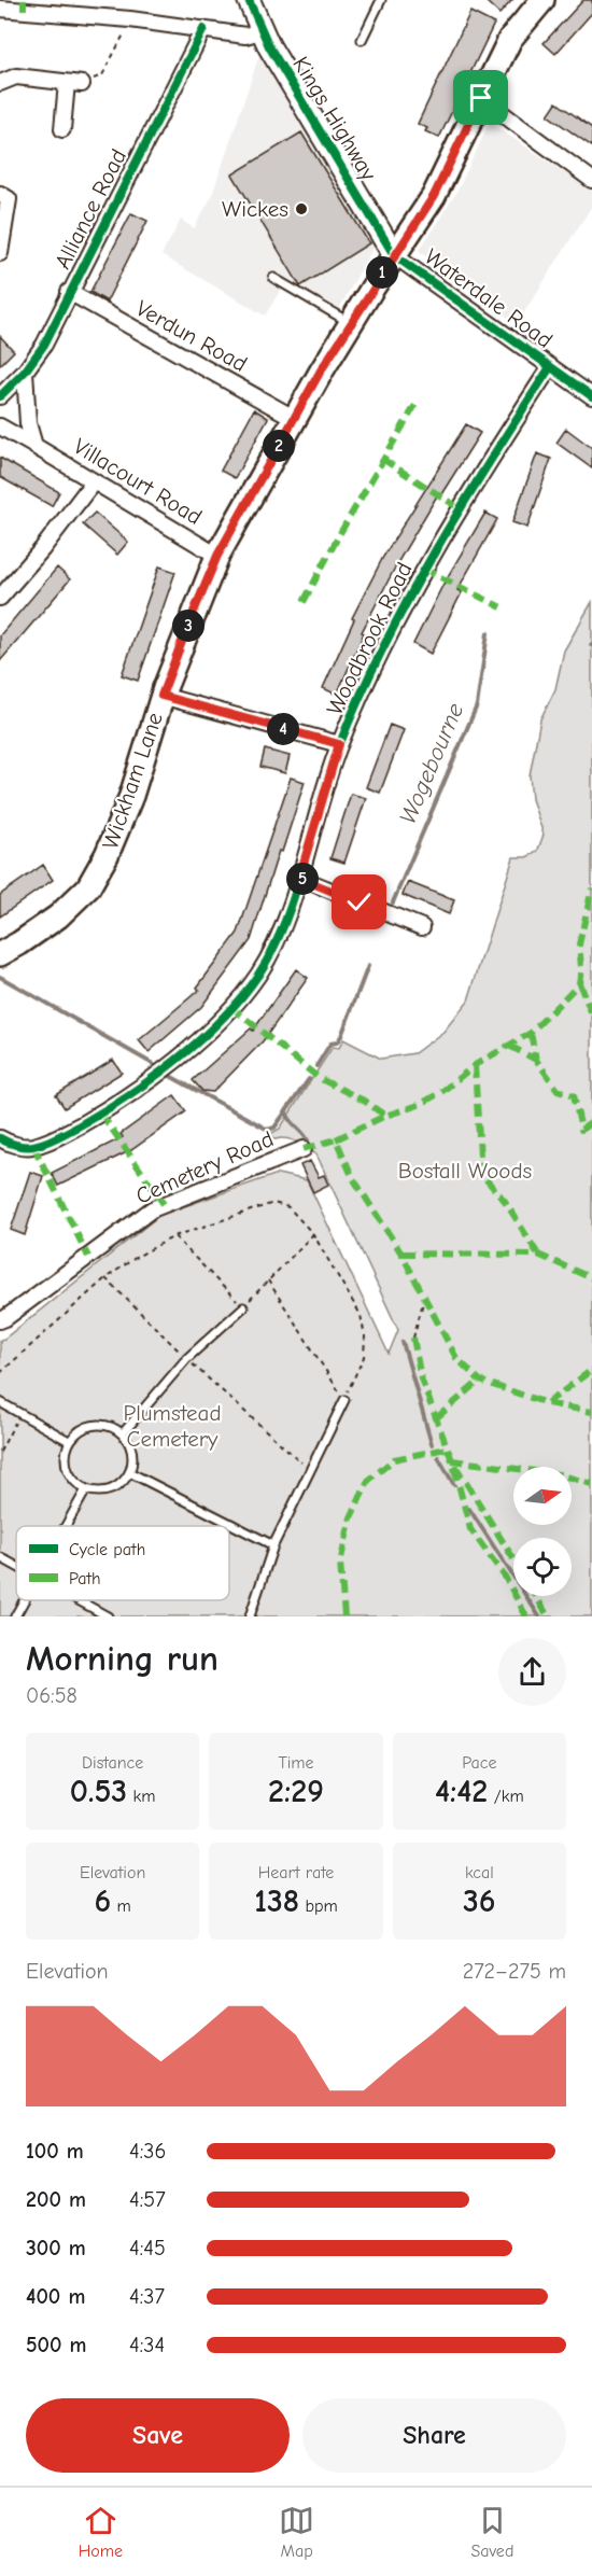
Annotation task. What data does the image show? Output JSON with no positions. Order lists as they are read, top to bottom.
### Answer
{
  "streets": {
    "main road": ["Wickham Lane"],
    "street": [
      "Kings Highway",
      "Alliance Road",
      "Waterdale Road",
      "Verdun Road",
      "Villacourt Road",
      "Woodbrook Road",
      "Cemetery Road"
    ]
  },
  "crossings": [
    ["Kings Highway", "Waterdale Road"],
    ["Kings Highway", "Wickham Lane"],
    ["Alliance Road", "Verdun Road"],
    ["Waterdale Road", "Woodbrook Road"],
    ["Waterdale Road", "Wickham Lane"],
    ["Verdun Road", "Wickham Lane"],
    ["Villacourt Road", "Wickham Lane"]
  ],
  "water": ["Wogebourne"],
  "parks": ["Bostall Woods", "Plumstead Cemetery"],
  "places": ["Wickes"],
  "legend": ["Cycle path", "Path"],
  "north": "right",
  "page": {
    "pins": [
      "1",
      "2",
      "3",
      "4",
      "5"
    ],
    "heading": ["Morning run", "06:58"],
    "stats": [
      ["Distance", "0.53 km"],
      ["Time", "2:29"],
      ["Pace", "4:42 /km"],
      ["Elevation", "6 m"],
      ["Heart rate", "138 bpm"],
      ["kcal", "36"]
    ],
    "chart": ["Elevation", "272–275 m"],
    "list": [
      {
        "name": "100 m",
        "note": "4:36"
      },
      {
        "name": "200 m",
        "note": "4:57"
      },
      {
        "name": "300 m",
        "note": "4:45"
      },
      {
        "name": "400 m",
        "note": "4:37"
      },
      {
        "name": "500 m",
        "note": "4:34"
      }
    ],
    "buttons": ["Save", "Share"],
    "tabs": ["Home", "Map", "Saved"]
  }
}
